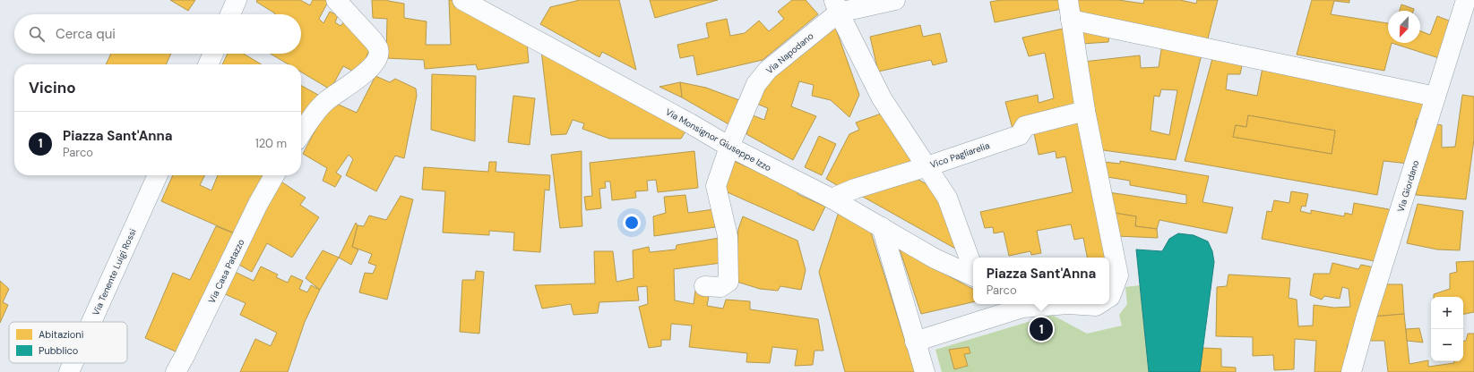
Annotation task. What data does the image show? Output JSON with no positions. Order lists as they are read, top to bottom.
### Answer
{
  "streets": {
    "street": [
      "Via Napodano",
      "Via Monsignor Giuseppe Izzo",
      "Vico Pagliarelia",
      "Via Giordano",
      "Via Casa Patazzo",
      "Via Tenente Luigi Rossi"
    ]
  },
  "crossings": [
    ["Via Napodano", "Via Monsignor Giuseppe Izzo"],
    ["Via Monsignor Giuseppe Izzo", "Vico Pagliarelia"]
  ],
  "legend": ["Abitazioni", "Pubblico"],
  "north": "bottom left",
  "page": {
    "search": "Cerca qui",
    "heading": "Vicino",
    "list": [
      {
        "mark": "1",
        "name": "Piazza Sant'Anna",
        "note": "Parco",
        "value": "120 m"
      }
    ],
    "popup": ["Piazza Sant'Anna", "Parco"],
    "map_buttons": ["+", "−"],
    "pins": "1"
  }
}
